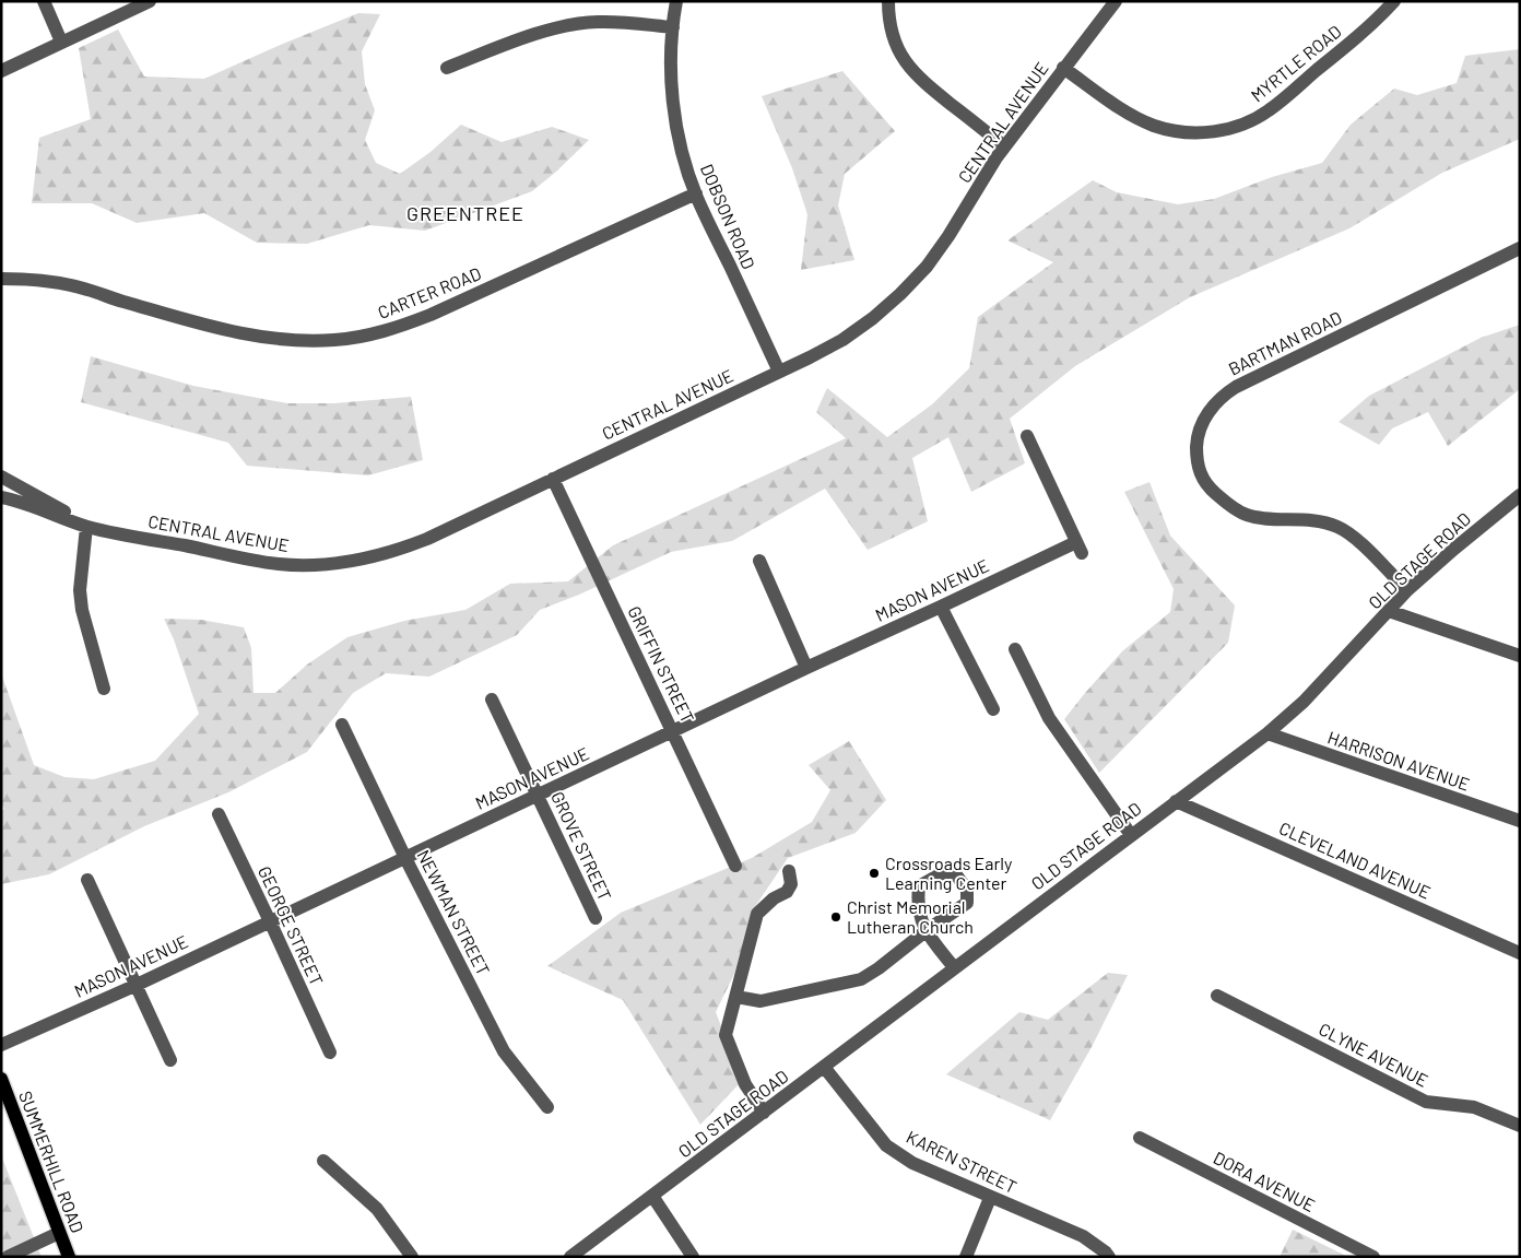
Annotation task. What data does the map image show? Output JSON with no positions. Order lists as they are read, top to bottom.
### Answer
{
  "streets": {
    "main road": ["SUMMERHILL ROAD"],
    "street": [
      "MYRTLE ROAD",
      "CENTRAL AVENUE",
      "DOBSON ROAD",
      "CARTER ROAD",
      "BARTMAN ROAD",
      "OLD STAGE ROAD",
      "MASON AVENUE",
      "GRIFFIN STREET",
      "HARRISON AVENUE",
      "GROVE STREET",
      "CLEVELAND AVENUE",
      "NEWMAN STREET",
      "GEORGE STREET",
      "CLYNE AVENUE",
      "KAREN STREET",
      "DORA AVENUE"
    ]
  },
  "crossings": [
    ["MYRTLE ROAD", "CENTRAL AVENUE"],
    ["CENTRAL AVENUE", "DOBSON ROAD"],
    ["CENTRAL AVENUE", "GRIFFIN STREET"],
    ["DOBSON ROAD", "CARTER ROAD"],
    ["BARTMAN ROAD", "OLD STAGE ROAD"],
    ["OLD STAGE ROAD", "HARRISON AVENUE"],
    ["OLD STAGE ROAD", "CLEVELAND AVENUE"],
    ["OLD STAGE ROAD", "KAREN STREET"],
    ["MASON AVENUE", "GRIFFIN STREET"],
    ["MASON AVENUE", "GROVE STREET"],
    ["MASON AVENUE", "NEWMAN STREET"],
    ["MASON AVENUE", "GEORGE STREET"]
  ],
  "districts": ["GREENTREE"],
  "places": ["Crossroads Early Learning Center", "Christ Memorial Lutheran Church"]
}
